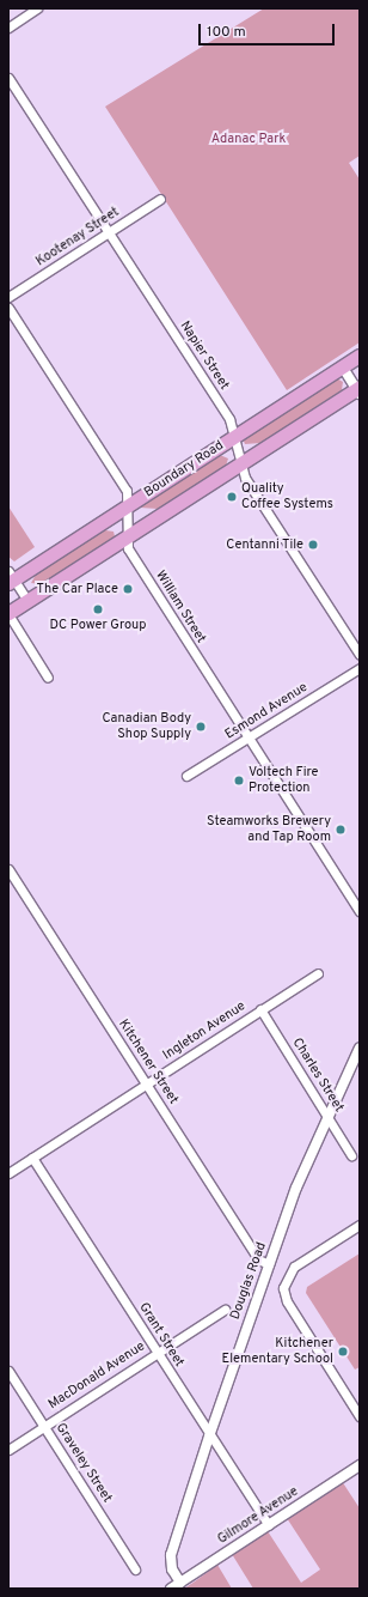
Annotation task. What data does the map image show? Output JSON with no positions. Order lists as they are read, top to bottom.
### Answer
{
  "streets": {
    "main road": ["Boundary Road"],
    "street": [
      "Kootenay Street",
      "Napier Street",
      "William Street",
      "Esmond Avenue",
      "Ingleton Avenue",
      "Kitchener Street",
      "Charles Street",
      "Douglas Road",
      "Grant Street",
      "MacDonald Avenue",
      "Graveley Street",
      "Gilmore Avenue"
    ]
  },
  "crossings": [
    ["Kootenay Street", "Napier Street"],
    ["Napier Street", "Boundary Road"],
    ["Boundary Road", "William Street"],
    ["William Street", "Esmond Avenue"],
    ["Ingleton Avenue", "Kitchener Street"],
    ["Ingleton Avenue", "Charles Street"],
    ["Ingleton Avenue", "Grant Street"],
    ["Kitchener Street", "Douglas Road"],
    ["Charles Street", "Douglas Road"],
    ["Douglas Road", "Grant Street"],
    ["Douglas Road", "Gilmore Avenue"],
    ["Grant Street", "MacDonald Avenue"],
    ["Grant Street", "Gilmore Avenue"],
    ["MacDonald Avenue", "Graveley Street"]
  ],
  "parks": ["Adanac Park"],
  "places": [
    "Quality Coffee Systems",
    "Centanni Tile",
    "The Car Place",
    "DC Power Group",
    "Canadian Body Shop Supply",
    "Voltech Fire Protection",
    "Steamworks Brewery and Tap Room",
    "Kitchener Elementary School"
  ],
  "scale_bar": "100 m"
}
